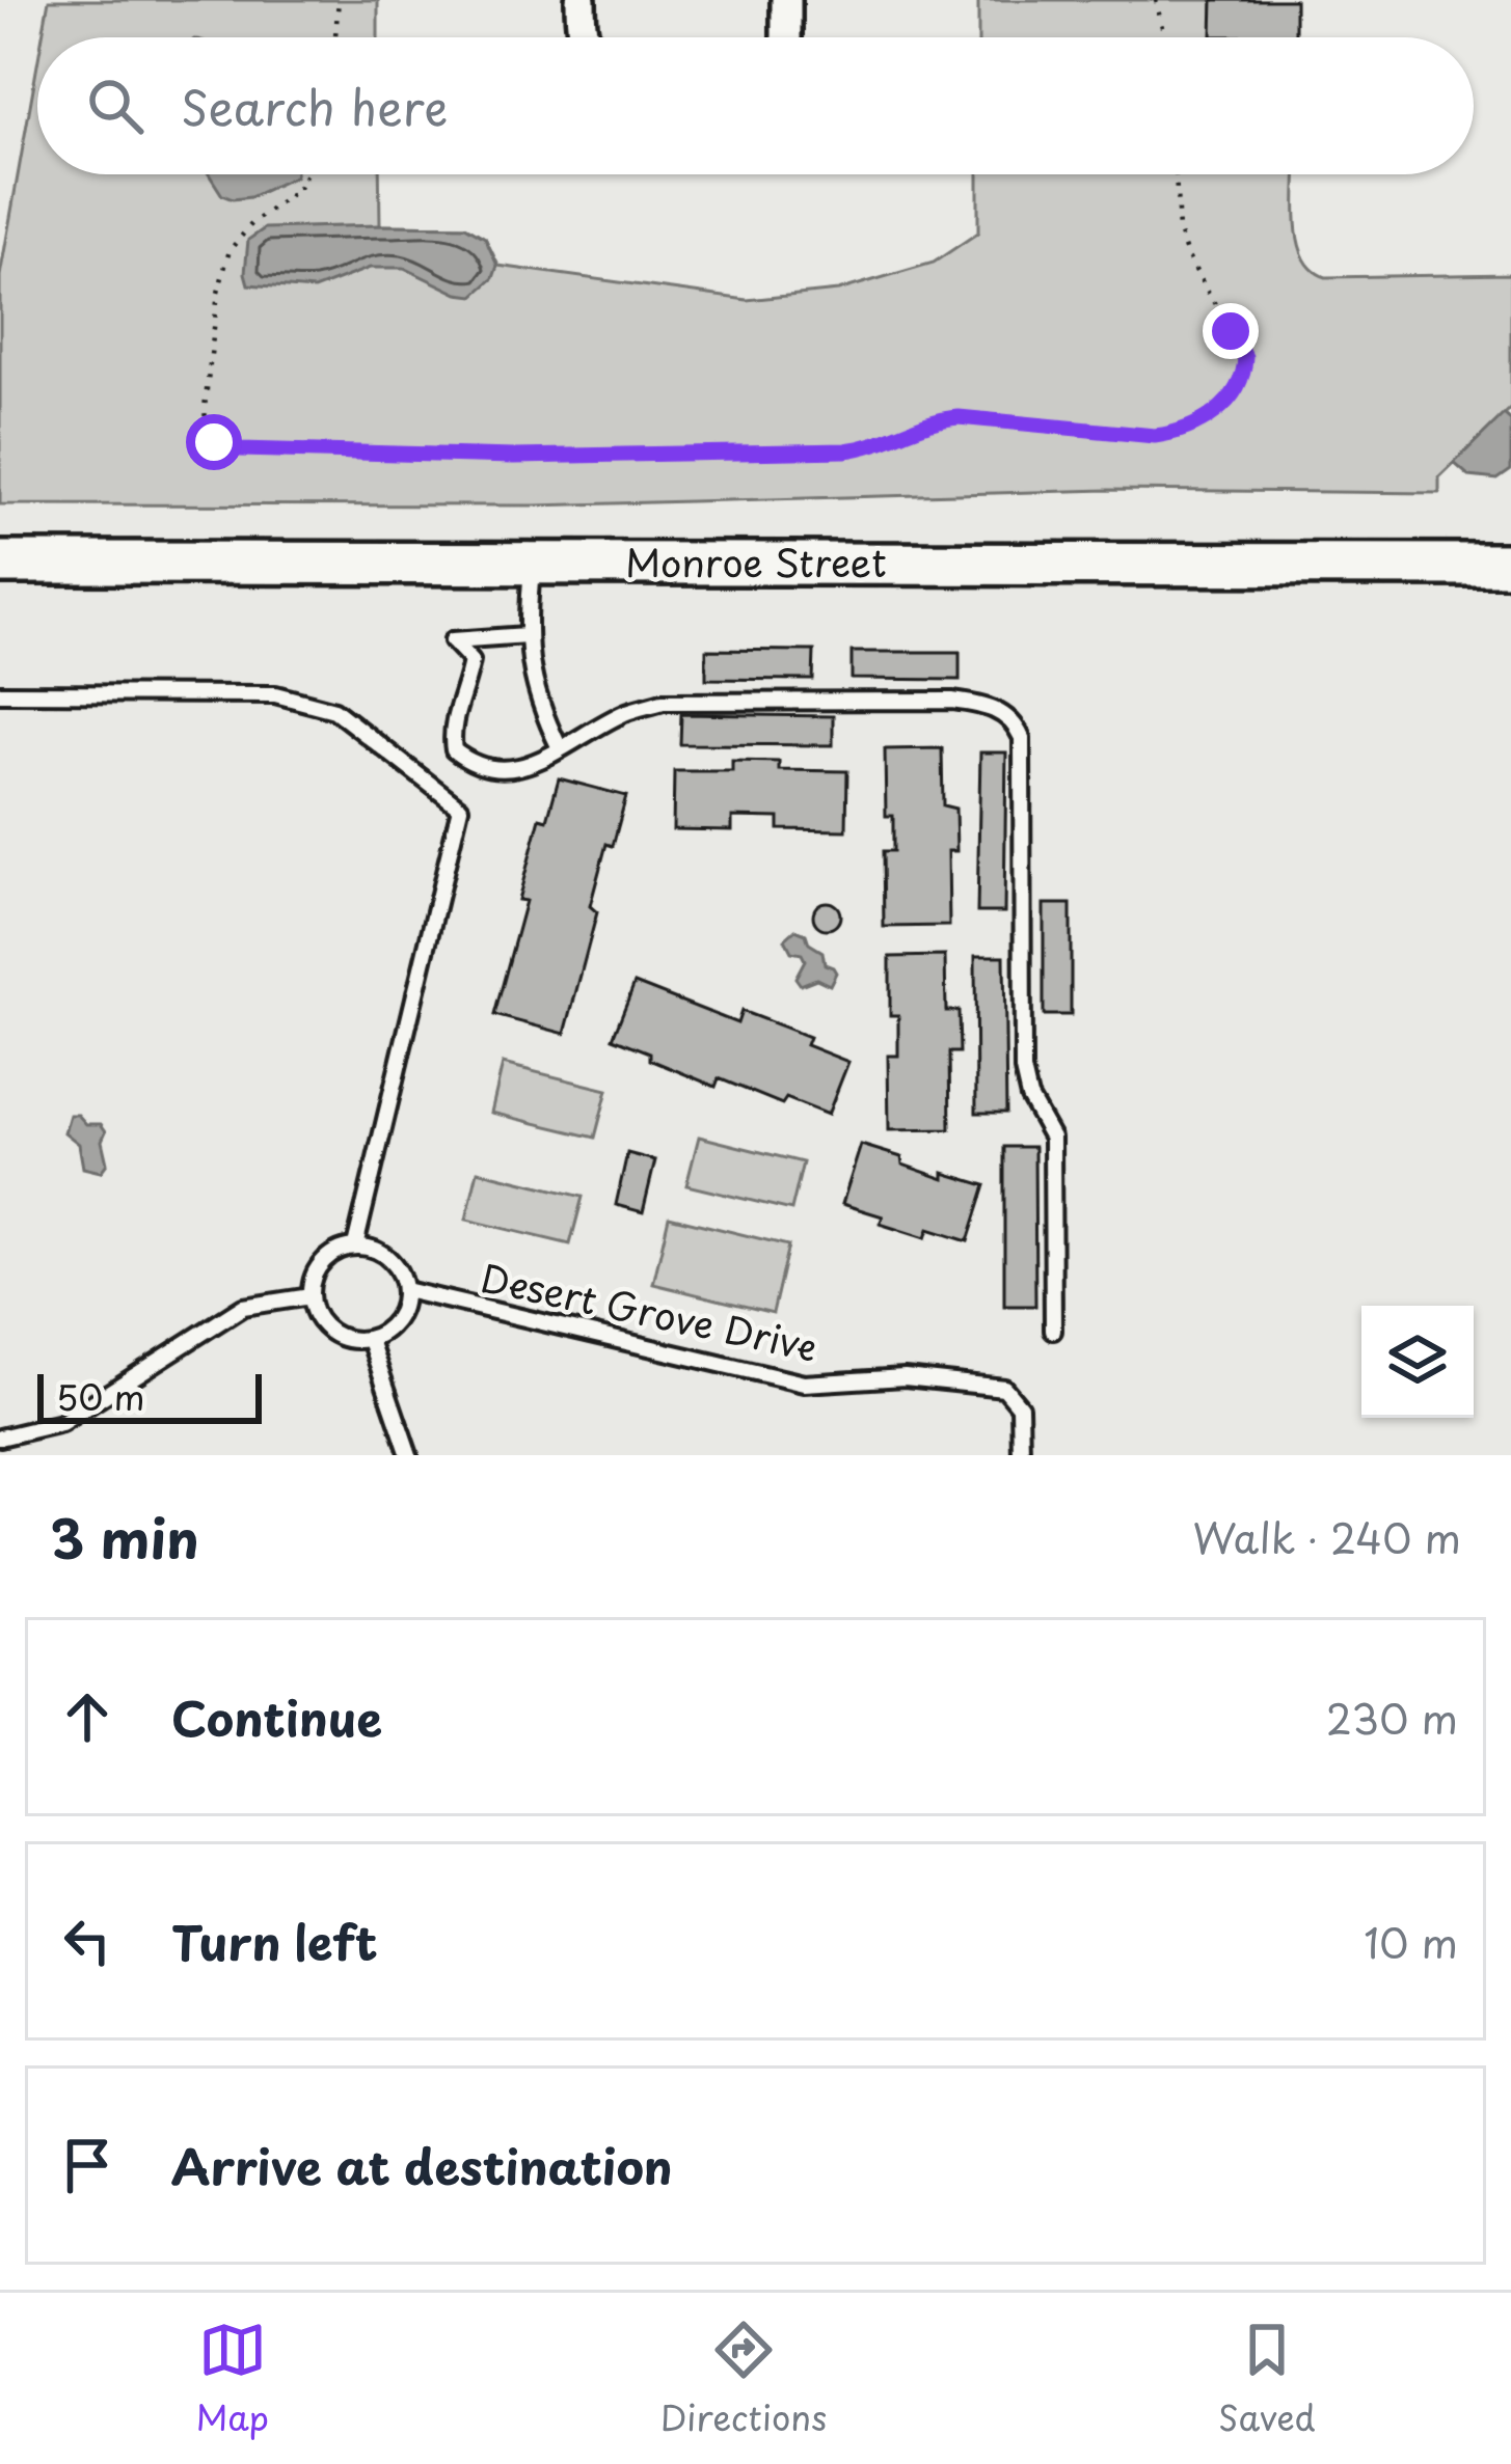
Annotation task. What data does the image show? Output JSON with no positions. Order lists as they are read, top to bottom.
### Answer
{
  "streets": {
    "main road": ["Monroe Street"],
    "lane": ["Desert Grove Drive"]
  },
  "scale_bar": "50 m",
  "page": {
    "search": "Search here",
    "scale": "50 m",
    "heading": ["3 min", "Walk · 240 m"],
    "list": [
      ["Continue", "230 m"],
      ["Turn left", "10 m"],
      "Arrive at destination"
    ],
    "nav": ["Map", "Directions", "Saved"]
  }
}
